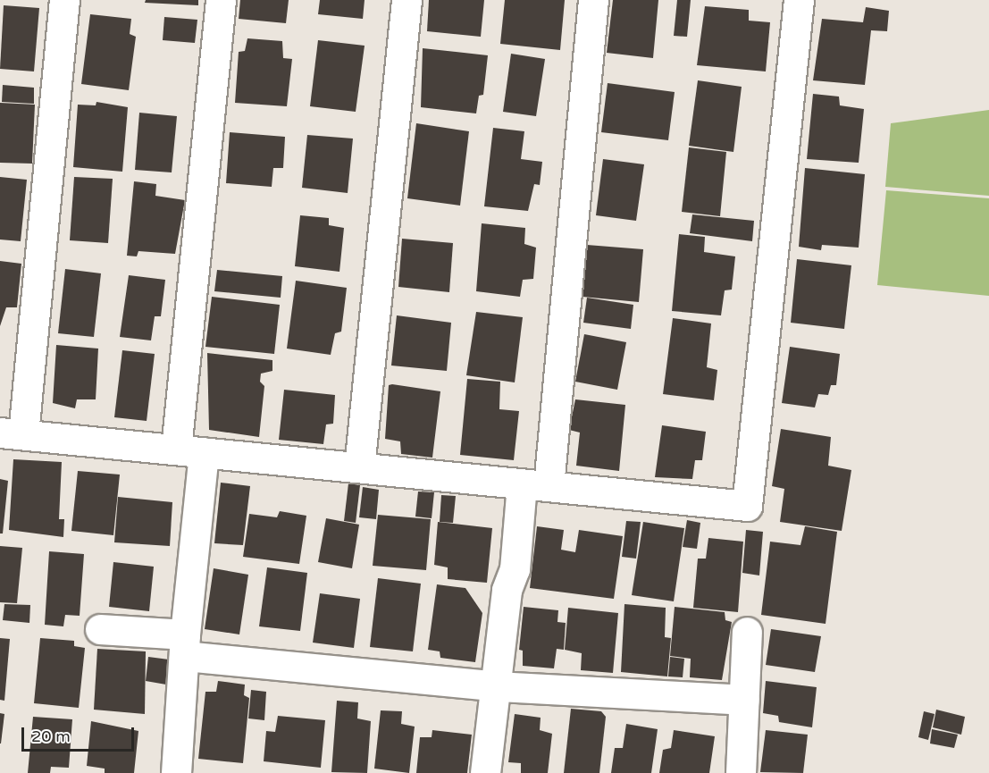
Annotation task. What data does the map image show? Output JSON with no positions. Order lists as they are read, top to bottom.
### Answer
{
  "scale_bar": "20 m"
}
